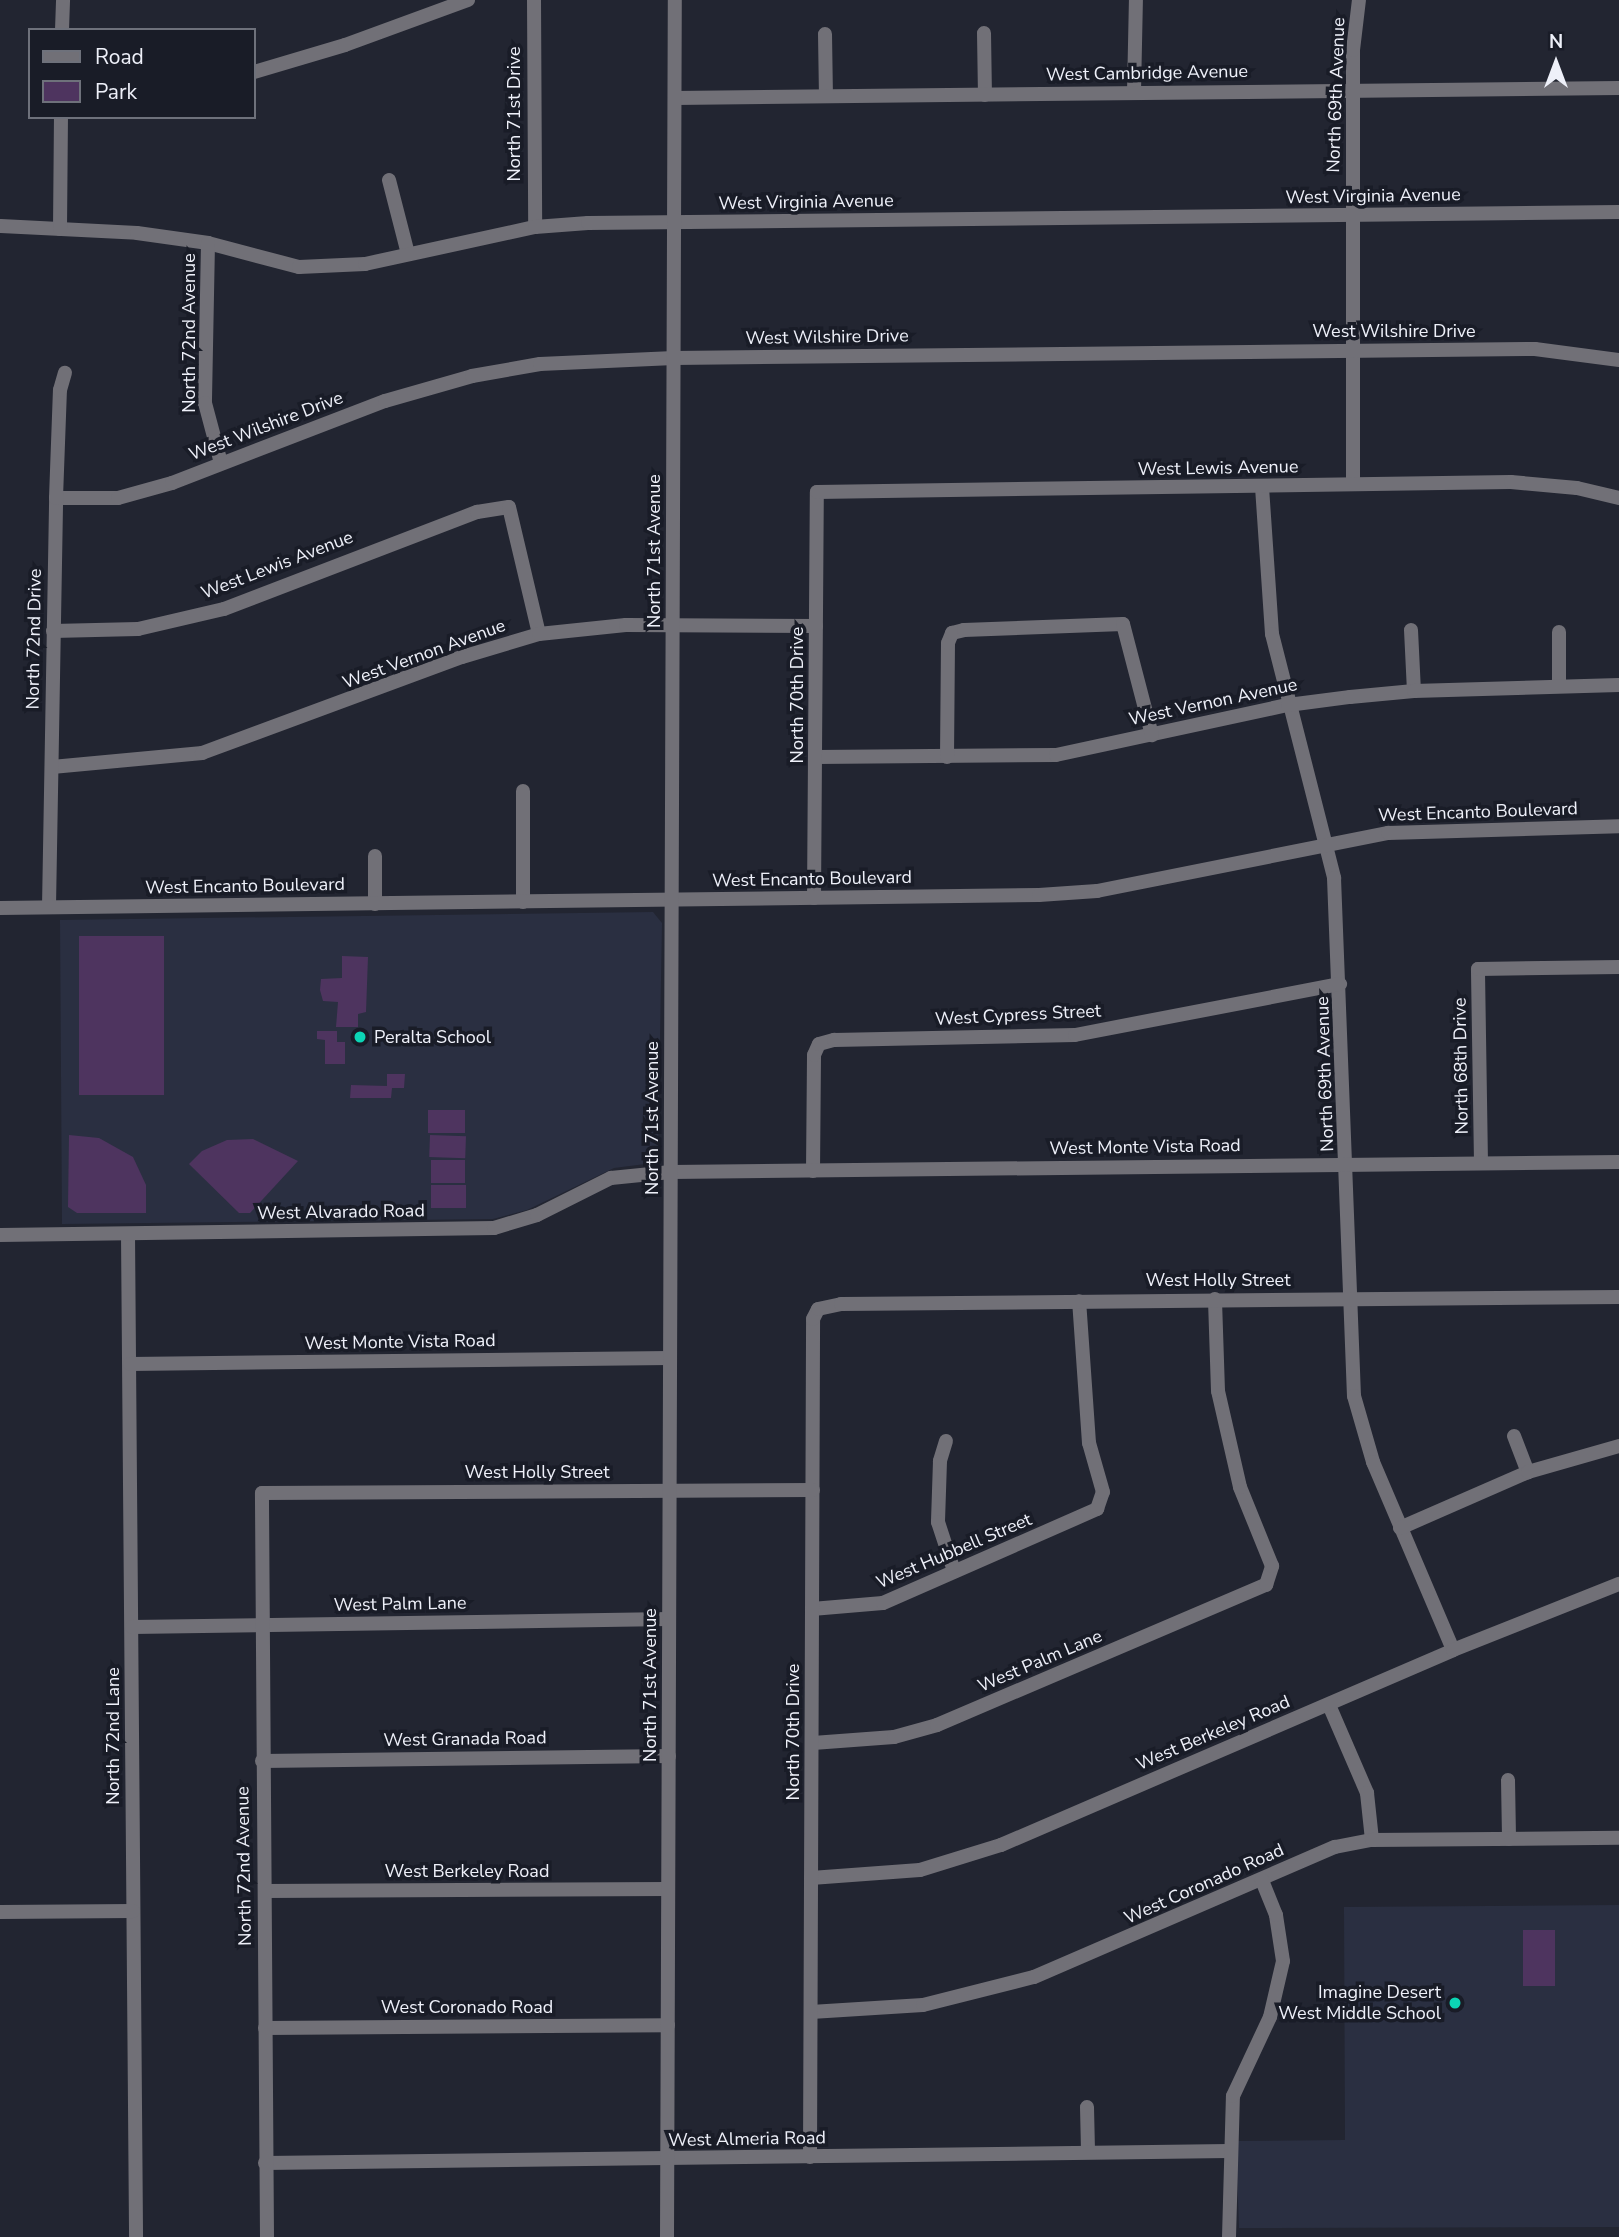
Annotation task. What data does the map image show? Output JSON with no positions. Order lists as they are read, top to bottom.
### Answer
{
  "streets": {
    "street": [
      "West Cambridge Avenue",
      "North 69th Avenue",
      "North 71st Drive",
      "West Virginia Avenue",
      "West Wilshire Drive",
      "North 72nd Avenue",
      "West Lewis Avenue",
      "North 71st Avenue",
      "North 72nd Drive",
      "West Vernon Avenue",
      "North 70th Drive",
      "West Encanto Boulevard",
      "West Cypress Street",
      "North 68th Drive",
      "West Monte Vista Road",
      "West Alvarado Road",
      "West Holly Street",
      "West Hubbell Street",
      "West Palm Lane",
      "West Berkeley Road",
      "North 72nd Lane",
      "West Granada Road",
      "West Coronado Road",
      "West Almeria Road"
    ]
  },
  "crossings": [
    ["West Cambridge Avenue", "North 69th Avenue"],
    ["West Cambridge Avenue", "North 71st Avenue"],
    ["North 69th Avenue", "West Virginia Avenue"],
    ["North 69th Avenue", "West Wilshire Drive"],
    ["North 69th Avenue", "West Lewis Avenue"],
    ["North 69th Avenue", "West Vernon Avenue"],
    ["North 69th Avenue", "West Encanto Boulevard"],
    ["North 69th Avenue", "West Cypress Street"],
    ["North 69th Avenue", "West Monte Vista Road"],
    ["North 69th Avenue", "West Holly Street"],
    ["North 69th Avenue", "West Berkeley Road"],
    ["North 71st Drive", "West Virginia Avenue"],
    ["West Virginia Avenue", "North 72nd Avenue"],
    ["West Virginia Avenue", "North 71st Avenue"],
    ["West Wilshire Drive", "North 72nd Avenue"],
    ["West Wilshire Drive", "North 71st Avenue"],
    ["West Wilshire Drive", "North 72nd Drive"],
    ["North 72nd Avenue", "West Holly Street"],
    ["North 72nd Avenue", "West Palm Lane"],
    ["North 72nd Avenue", "West Berkeley Road"],
    ["North 72nd Avenue", "West Granada Road"],
    ["North 72nd Avenue", "West Coronado Road"],
    ["North 72nd Avenue", "West Almeria Road"],
    ["West Lewis Avenue", "North 72nd Drive"],
    ["West Lewis Avenue", "West Vernon Avenue"],
    ["West Lewis Avenue", "North 70th Drive"],
    ["North 71st Avenue", "West Vernon Avenue"],
    ["North 71st Avenue", "West Encanto Boulevard"],
    ["North 71st Avenue", "West Monte Vista Road"],
    ["North 71st Avenue", "West Alvarado Road"],
    ["North 71st Avenue", "West Holly Street"],
    ["North 71st Avenue", "West Palm Lane"],
    ["North 71st Avenue", "West Berkeley Road"],
    ["North 71st Avenue", "West Granada Road"],
    ["North 71st Avenue", "West Coronado Road"],
    ["North 71st Avenue", "West Almeria Road"],
    ["North 72nd Drive", "West Vernon Avenue"],
    ["North 72nd Drive", "West Encanto Boulevard"],
    ["West Vernon Avenue", "North 70th Drive"],
    ["North 70th Drive", "West Encanto Boulevard"],
    ["North 70th Drive", "West Holly Street"],
    ["North 70th Drive", "West Hubbell Street"],
    ["North 70th Drive", "West Palm Lane"],
    ["North 70th Drive", "West Berkeley Road"],
    ["North 70th Drive", "West Coronado Road"],
    ["North 70th Drive", "West Almeria Road"],
    ["West Cypress Street", "West Monte Vista Road"],
    ["North 68th Drive", "West Monte Vista Road"],
    ["West Monte Vista Road", "West Alvarado Road"],
    ["West Monte Vista Road", "North 72nd Lane"],
    ["West Alvarado Road", "North 72nd Lane"],
    ["West Holly Street", "West Hubbell Street"],
    ["West Holly Street", "West Palm Lane"],
    ["West Palm Lane", "North 72nd Lane"]
  ],
  "places": ["Peralta School", "Imagine Desert West Middle School"],
  "legend": ["Road", "Park"],
  "north": "top"
}
